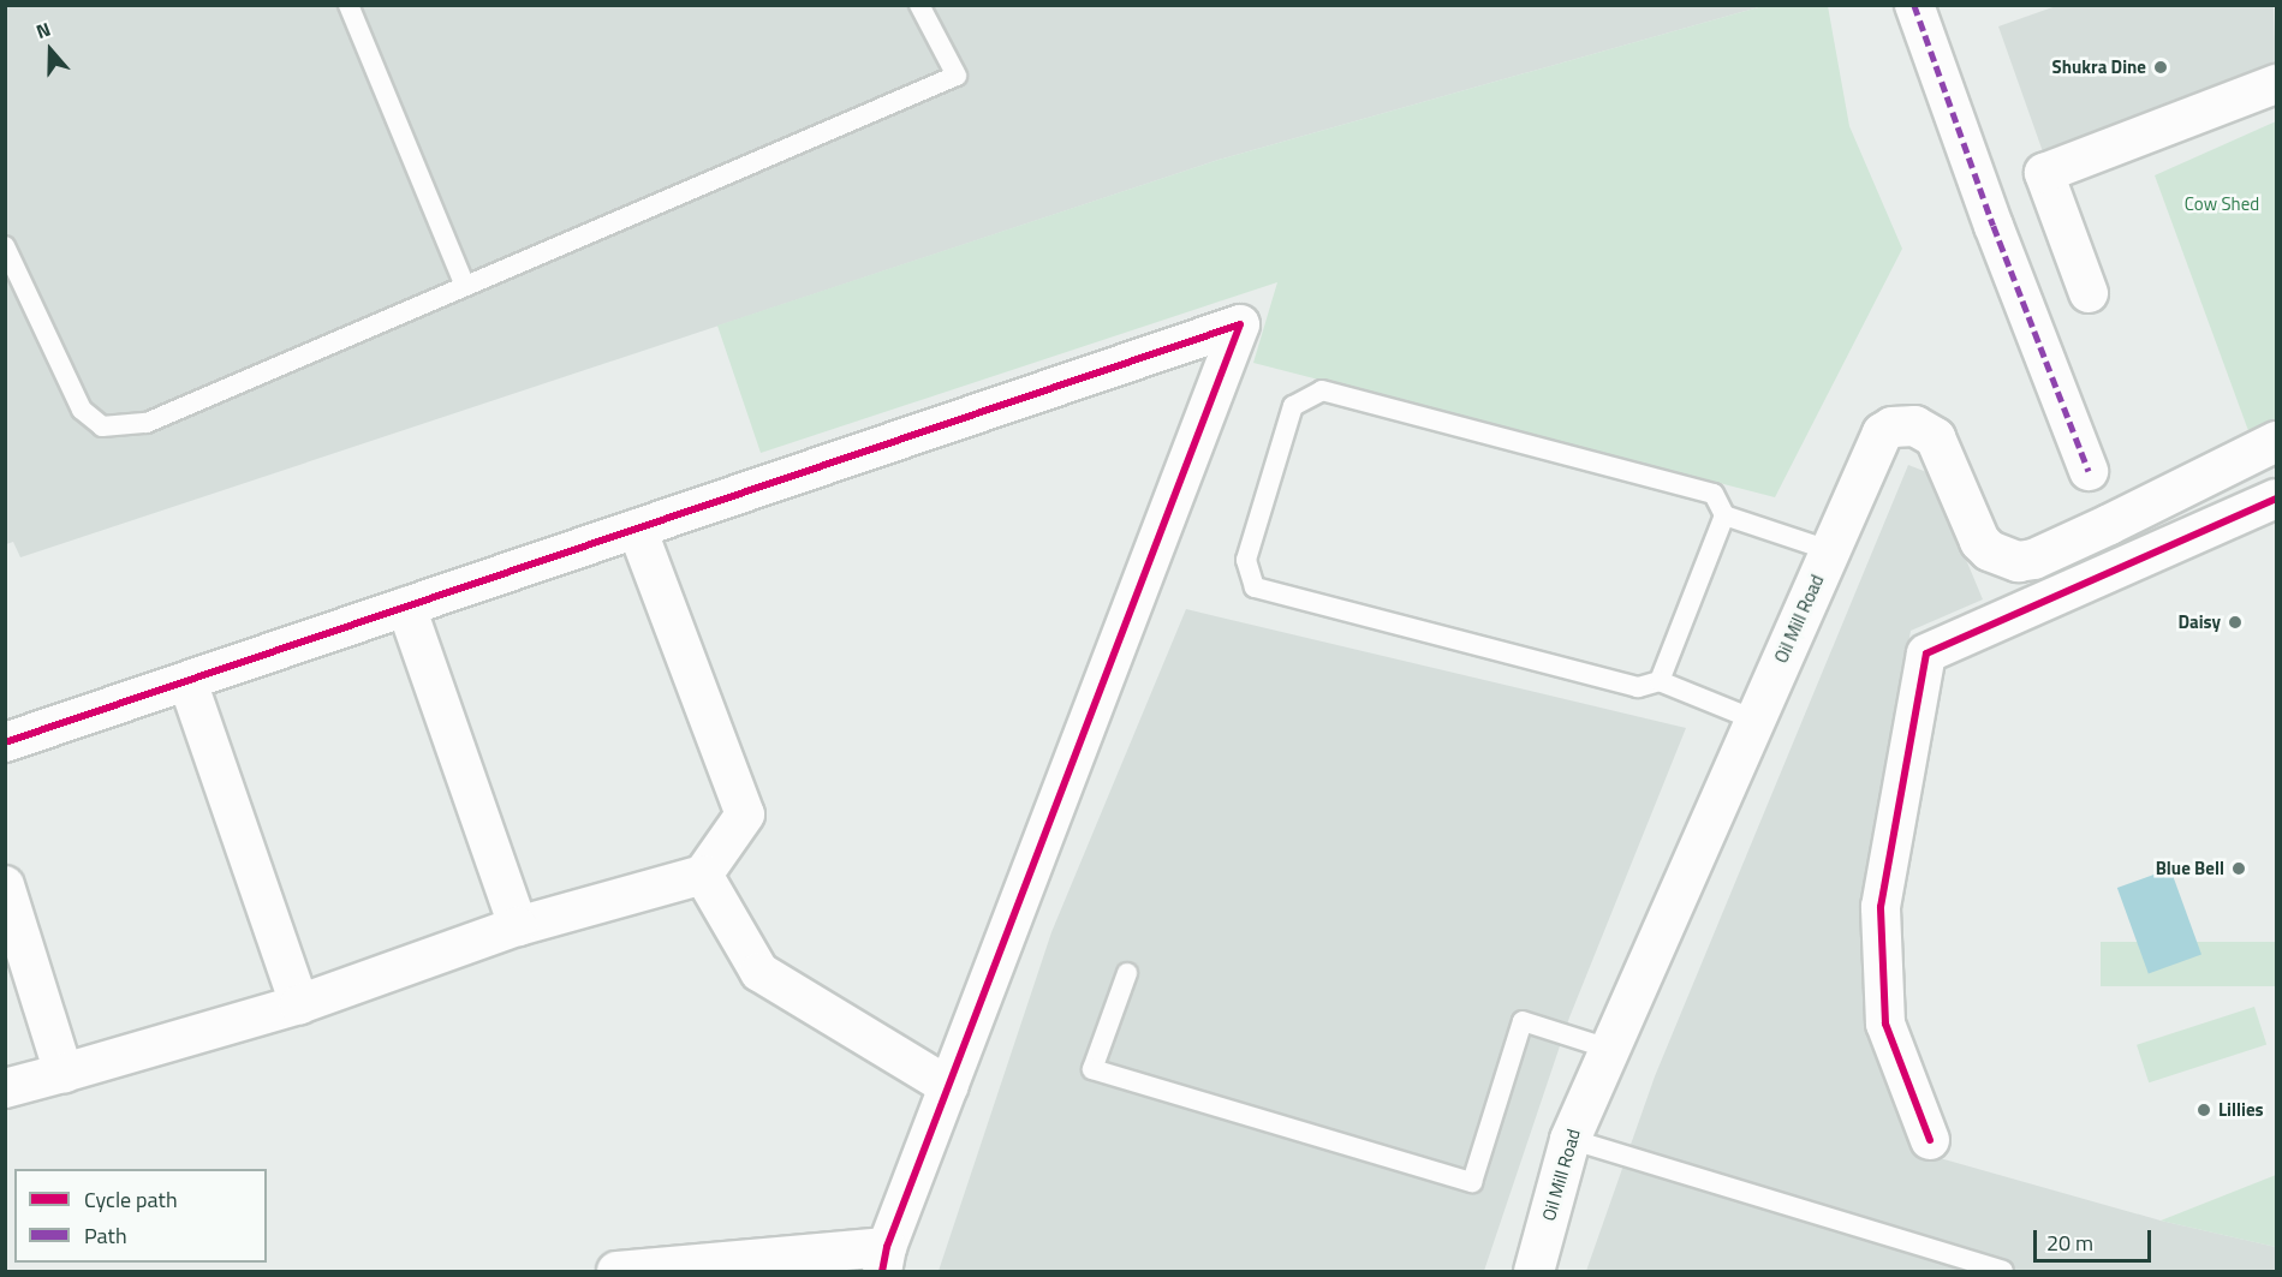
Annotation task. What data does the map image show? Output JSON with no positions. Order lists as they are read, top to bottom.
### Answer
{
  "streets": {
    "main road": ["Oil Mill Road"]
  },
  "parks": ["Cow Shed"],
  "places": [
    "Shukra Dine",
    "Daisy",
    "Blue Bell",
    "Lillies"
  ],
  "legend": ["Cycle path", "Path"],
  "scale_bar": "20 m",
  "north": "top"
}
